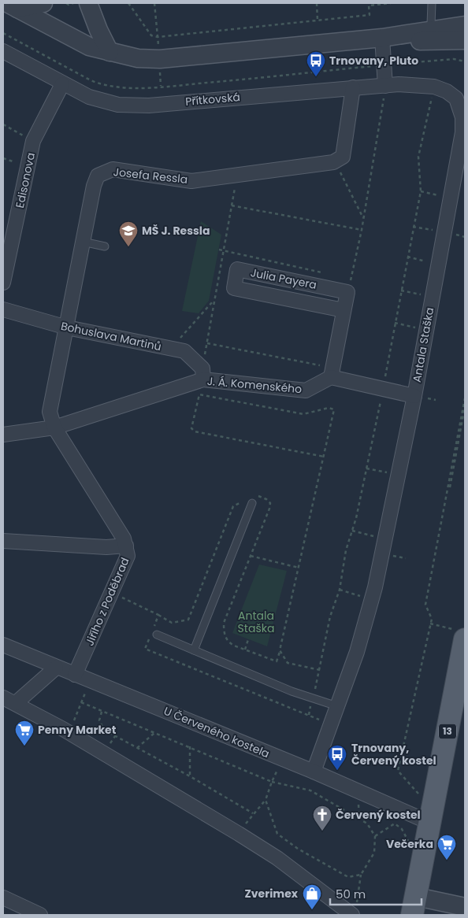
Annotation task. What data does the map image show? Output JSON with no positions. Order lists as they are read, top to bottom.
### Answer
{
  "streets": {
    "main road": ["13"],
    "street": [
      "Přítkovská",
      "Josefa Ressla",
      "Edisonova",
      "Julia Payera",
      "Bohuslava Martinů",
      "Antala Staška",
      "J. Á. Komenského",
      "Jiřího z Poděbrad",
      "U Červeného kostela"
    ]
  },
  "crossings": [
    ["Přítkovská", "Edisonova"],
    ["Přítkovská", "Antala Staška"],
    ["Josefa Ressla", "Bohuslava Martinů"],
    ["Josefa Ressla", "J. Á. Komenského"],
    ["Josefa Ressla", "Jiřího z Poděbrad"],
    ["Bohuslava Martinů", "J. Á. Komenského"],
    ["Antala Staška", "U Červeného kostela"],
    ["J. Á. Komenského", "Jiřího z Poděbrad"],
    ["Jiřího z Poděbrad", "U Červeného kostela"],
    ["13", "U Červeného kostela"]
  ],
  "parks": ["Antala Staška"],
  "places": {
    "bus stop": ["Trnovany, Pluto", "Trnovany, Červený kostel"],
    "school or university": ["MŠ J. Ressla"],
    "supermarket": ["Penny Market", "Večerka"],
    "church": ["Červený kostel"],
    "shop": ["Zverimex"]
  },
  "scale_bar": "50 m"
}
